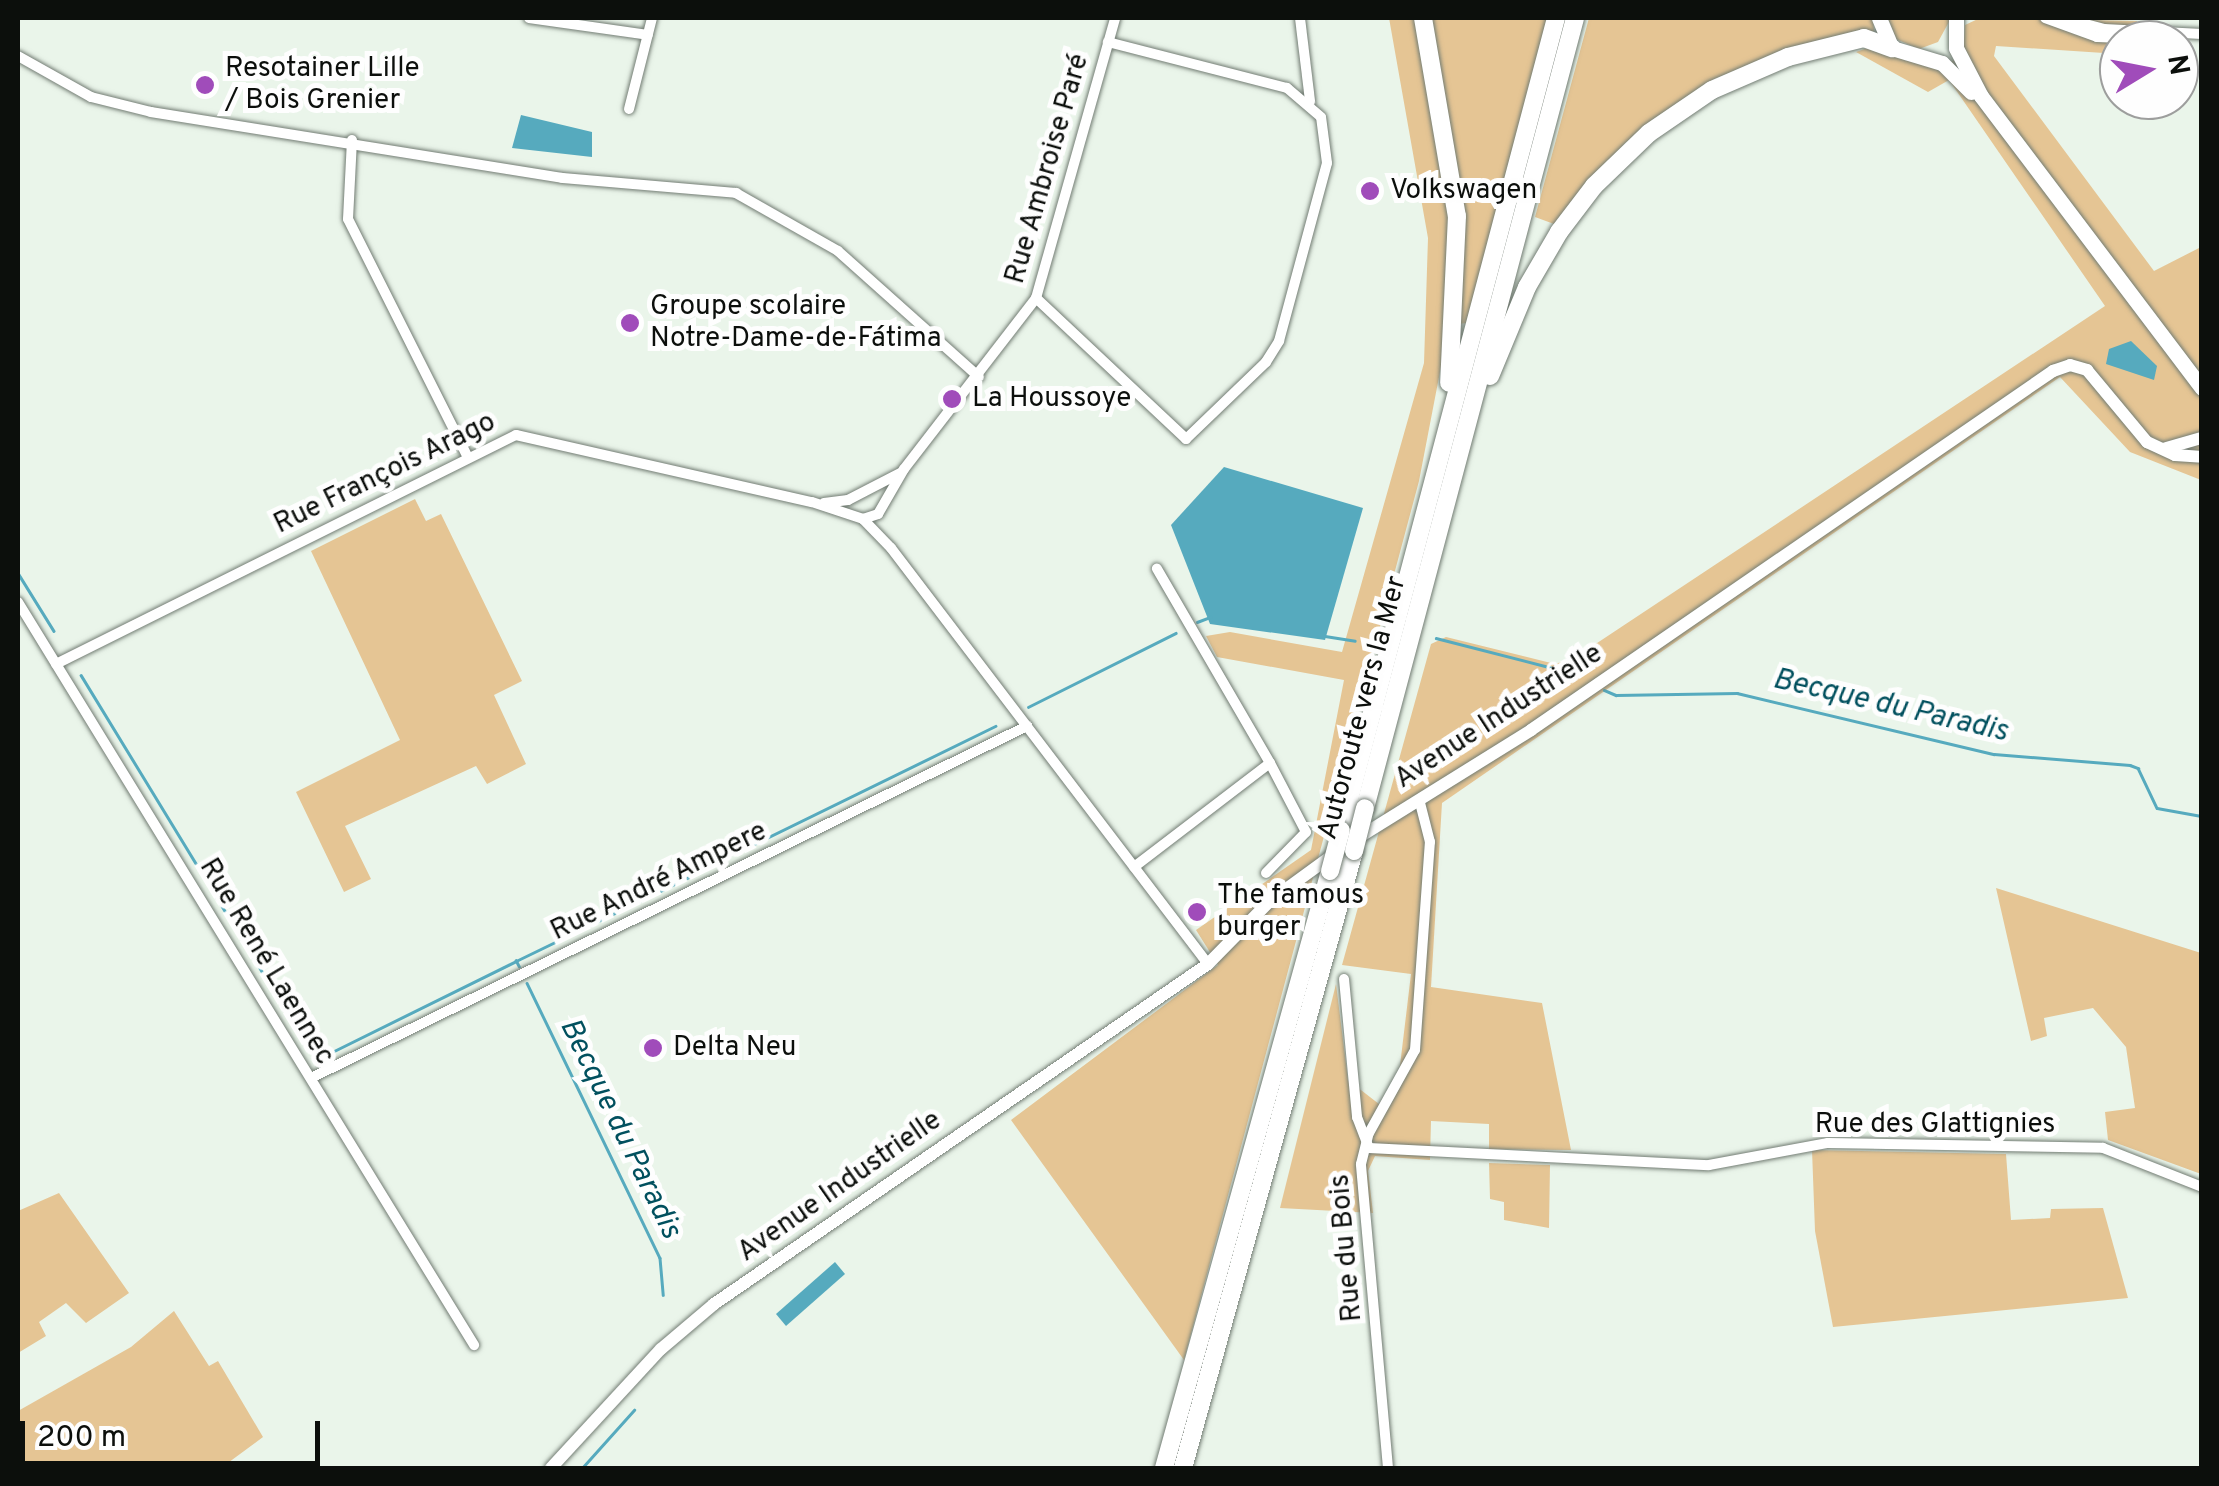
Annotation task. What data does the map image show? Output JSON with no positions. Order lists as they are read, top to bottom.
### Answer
{
  "streets": {
    "highway": ["Autoroute vers la Mer"],
    "street": [
      "Rue Ambroise Paré",
      "Rue François Arago",
      "Avenue Industrielle",
      "Rue André Ampere",
      "Rue René Laennec",
      "Rue des Glattignies",
      "Rue du Bois"
    ]
  },
  "crossings": [
    ["Rue Ambroise Paré", "Rue François Arago"],
    ["Rue François Arago", "Avenue Industrielle"],
    ["Rue François Arago", "Rue André Ampere"],
    ["Rue François Arago", "Rue René Laennec"],
    ["Avenue Industrielle", "Rue du Bois"],
    ["Rue André Ampere", "Rue René Laennec"],
    ["Rue des Glattignies", "Rue du Bois"]
  ],
  "water": ["Becque du Paradis"],
  "places": [
    "Resotainer Lille / Bois Grenier",
    "Volkswagen",
    "Groupe scolaire Notre-Dame-de-Fátima",
    "La Houssoye",
    "The famous burger",
    "Delta Neu"
  ],
  "scale_bar": "200 m",
  "north": "right"
}
